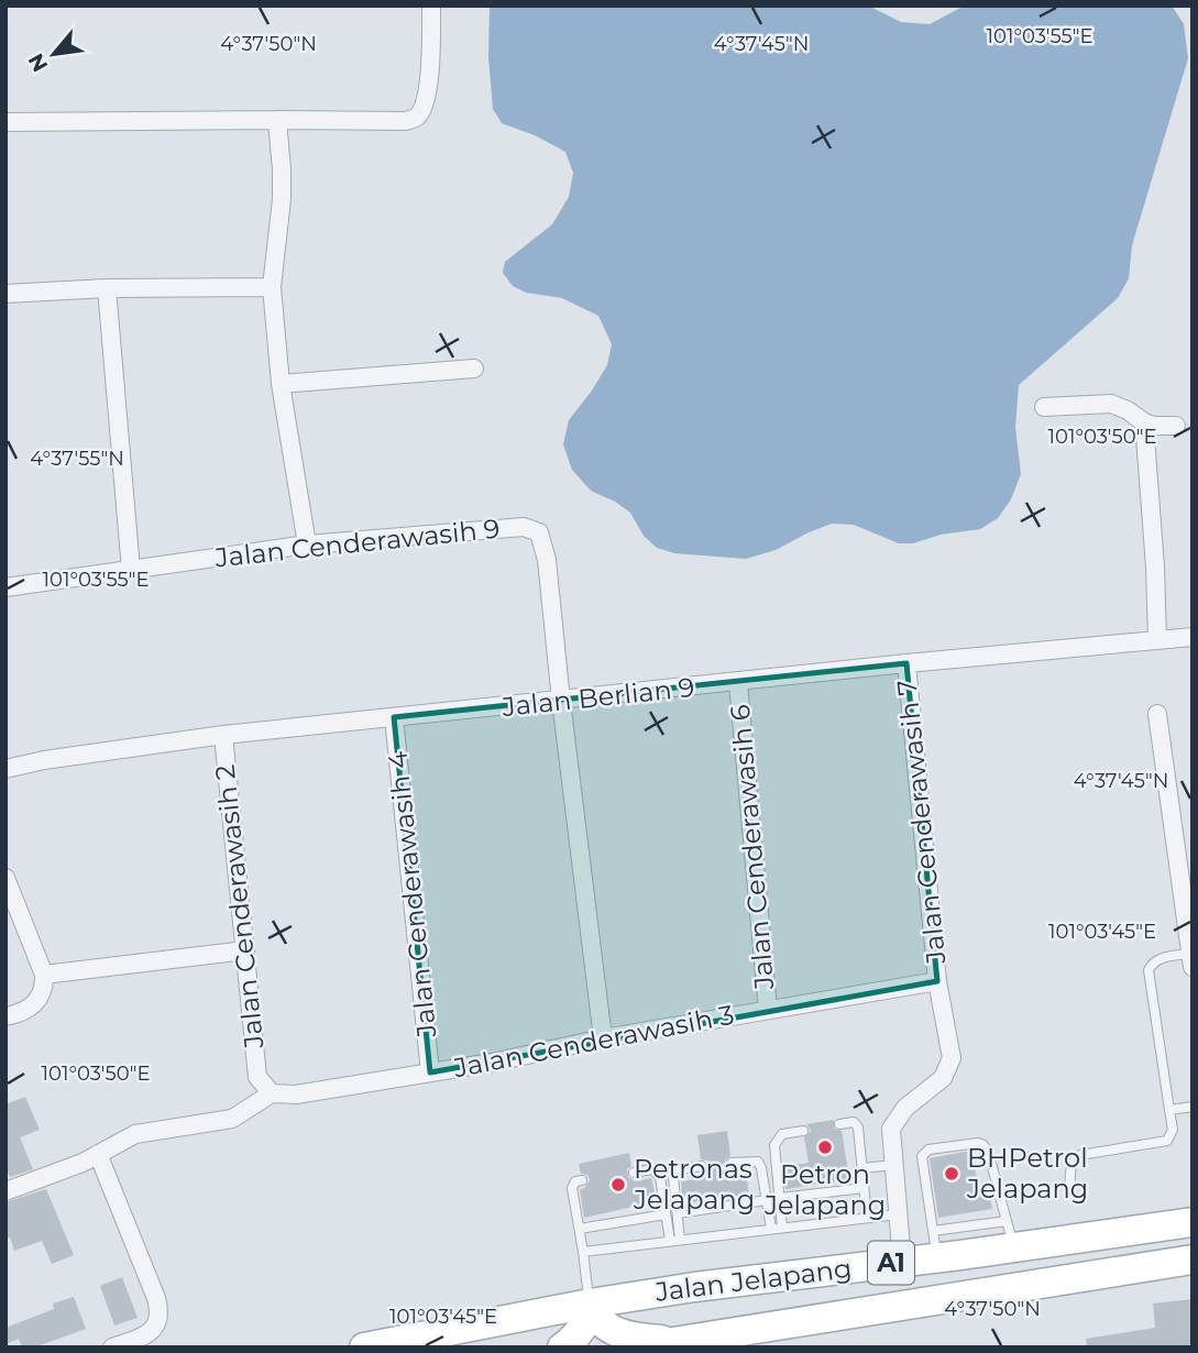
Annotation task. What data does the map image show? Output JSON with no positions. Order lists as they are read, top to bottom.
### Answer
{
  "streets": {
    "main road": ["A1", "Jalan Jelapang"],
    "street": [
      "Jalan Cenderawasih 9",
      "Jalan Berlian 9",
      "Jalan Cenderawasih 7",
      "Jalan Cenderawasih 6",
      "Jalan Cenderawasih 4",
      "Jalan Cenderawasih 2",
      "Jalan Cenderawasih 3"
    ]
  },
  "crossings": [
    ["Jalan Cenderawasih 9", "Jalan Berlian 9"],
    ["Jalan Berlian 9", "Jalan Cenderawasih 7"],
    ["Jalan Berlian 9", "Jalan Cenderawasih 6"],
    ["Jalan Berlian 9", "Jalan Cenderawasih 4"],
    ["Jalan Berlian 9", "Jalan Cenderawasih 2"],
    ["Jalan Cenderawasih 7", "Jalan Cenderawasih 3"],
    ["Jalan Cenderawasih 7", "Jalan Jelapang"],
    ["Jalan Cenderawasih 6", "Jalan Cenderawasih 3"],
    ["Jalan Cenderawasih 4", "Jalan Cenderawasih 3"],
    ["Jalan Cenderawasih 2", "Jalan Cenderawasih 3"]
  ],
  "places": ["Petron Jelapang", "BHPetrol Jelapang", "Petronas Jelapang"],
  "north": "bottom left",
  "coordinates": [
    "101°03'55\"E",
    "4°37'50\"N",
    "4°37'45\"N",
    "101°03'50\"E",
    "4°37'55\"N",
    "101°03'45\"E"
  ]
}
